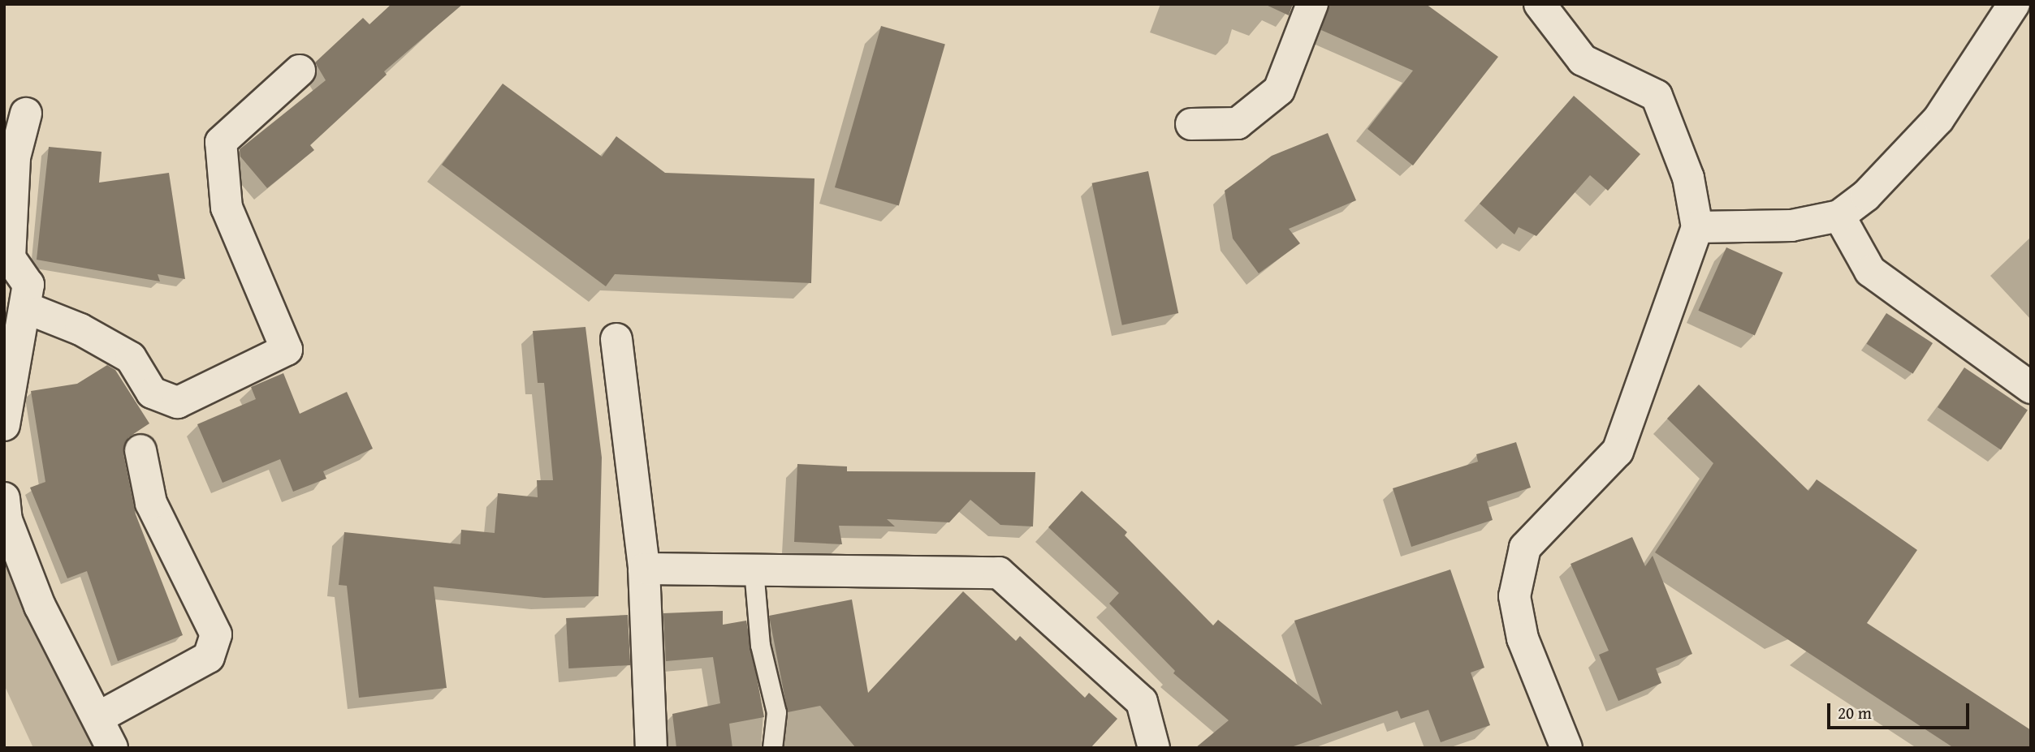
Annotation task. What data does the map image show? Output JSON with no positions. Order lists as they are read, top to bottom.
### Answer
{
  "scale_bar": "20 m"
}
